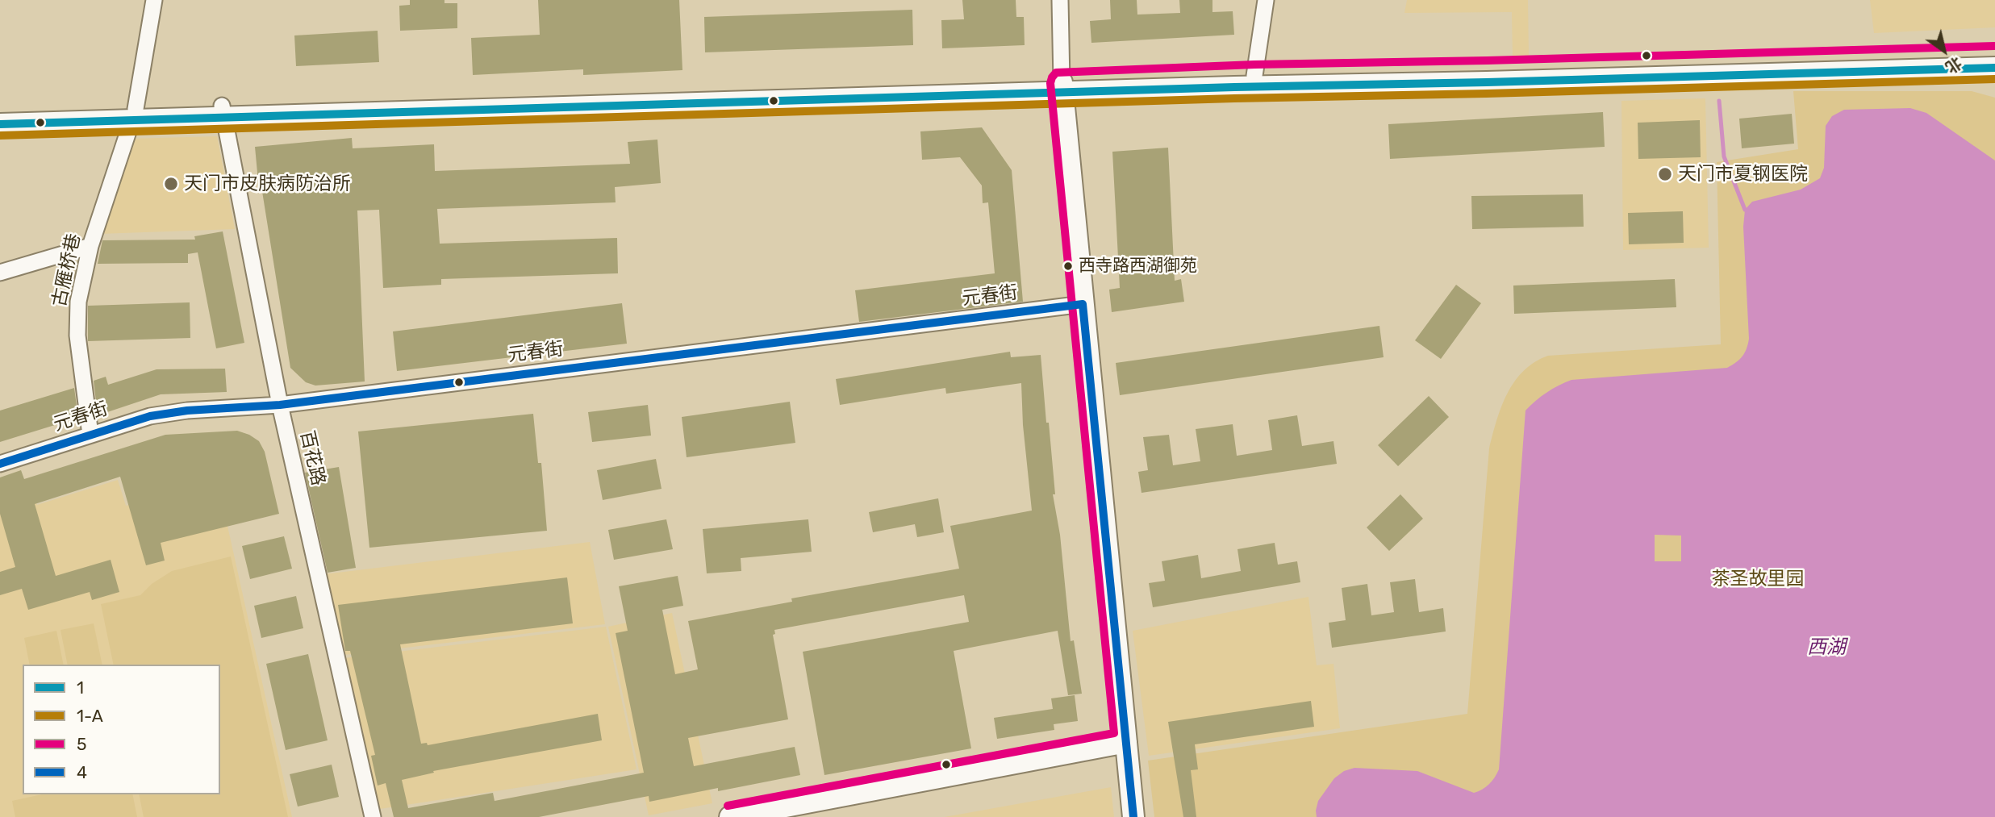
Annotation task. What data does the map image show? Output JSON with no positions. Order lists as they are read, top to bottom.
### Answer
{
  "streets": {
    "street": ["古雁桥巷", "元春街", "百花路"]
  },
  "crossings": [
    ["古雁桥巷", "元春街"],
    ["元春街", "百花路"]
  ],
  "water": ["西湖"],
  "parks": ["茶圣故里园"],
  "places": ["天门市夏钢医院", "天门市皮肤病防治所", "西寺路西湖御苑"],
  "lines": [
    "transit line 5",
    "transit line 1",
    "transit line 1-A",
    "transit line 4"
  ],
  "legend": [
    "1",
    "1-A",
    "5",
    "4"
  ],
  "north": "bottom right"
}
